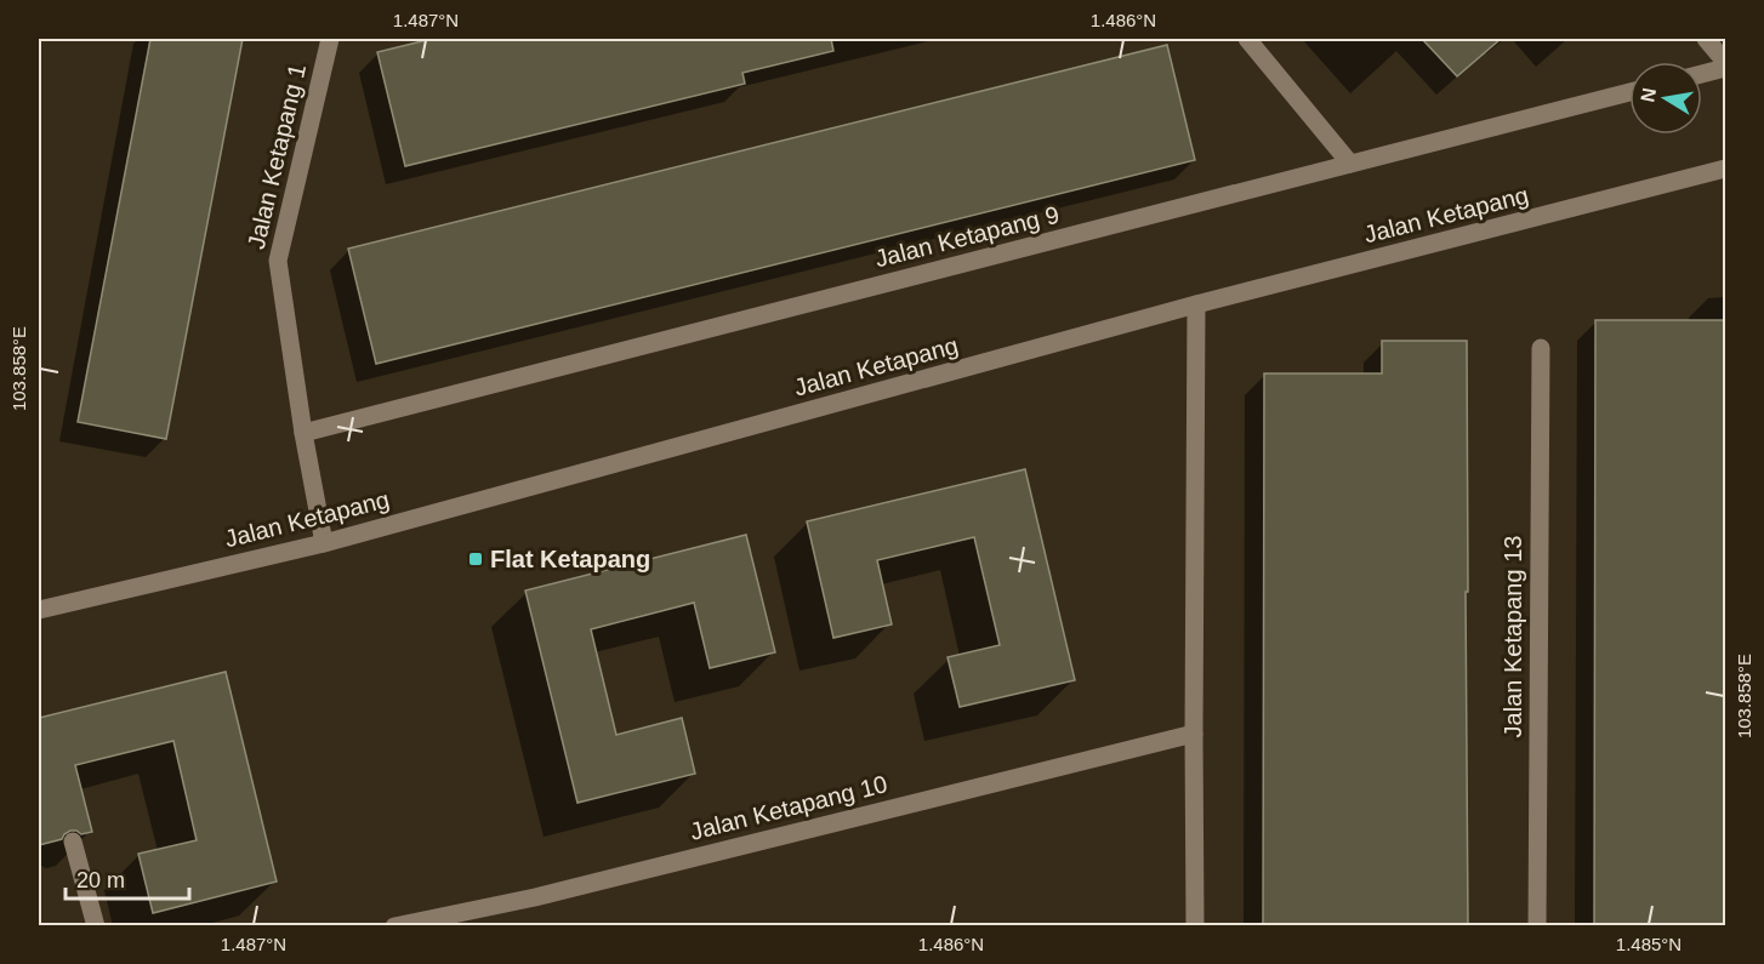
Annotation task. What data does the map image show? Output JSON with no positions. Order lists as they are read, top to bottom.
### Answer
{
  "streets": {
    "street": [
      "Jalan Ketapang 1",
      "Jalan Ketapang",
      "Jalan Ketapang 9",
      "Jalan Ketapang 13",
      "Jalan Ketapang 10"
    ]
  },
  "crossings": [
    ["Jalan Ketapang 1", "Jalan Ketapang"],
    ["Jalan Ketapang 1", "Jalan Ketapang 9"]
  ],
  "places": {
    "transit": ["Flat Ketapang"]
  },
  "scale_bar": "20 m",
  "north": "left",
  "coordinates": [
    "1.487°N",
    "1.486°N",
    "103.858°E",
    "1.485°N"
  ]
}
